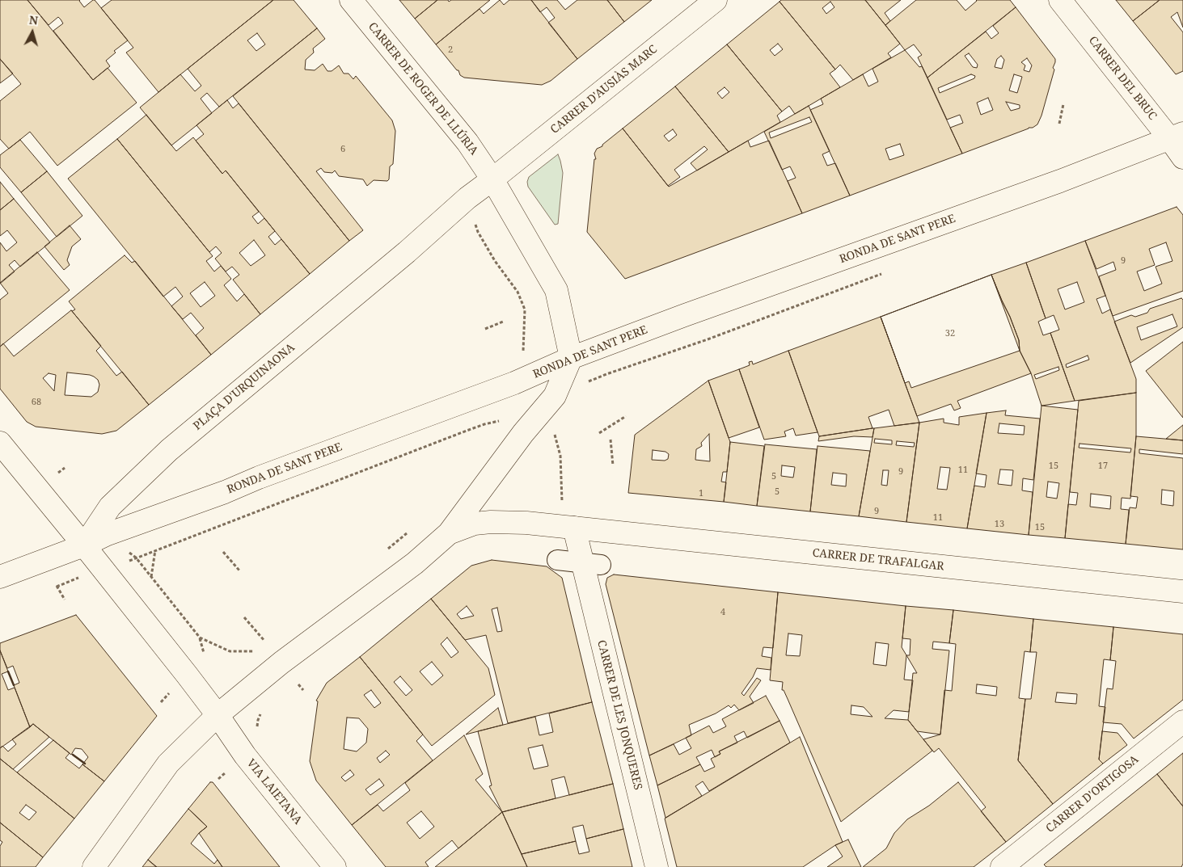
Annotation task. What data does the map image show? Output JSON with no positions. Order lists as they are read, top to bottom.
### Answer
{
  "streets": {
    "main road": [
      "CARRER DEL BRUC",
      "CARRER DE ROGER DE LLÚRIA",
      "CARRER D'AUSIÀS MARC",
      "RONDA DE SANT PERE",
      "PLAÇA D'URQUINAONA",
      "CARRER DE TRAFALGAR",
      "CARRER DE LES JONQUERES",
      "VIA LAIETANA",
      "CARRER D'ORTIGOSA"
    ]
  },
  "crossings": [
    ["CARRER DEL BRUC", "RONDA DE SANT PERE"],
    ["CARRER DE ROGER DE LLÚRIA", "CARRER D'AUSIÀS MARC"],
    ["CARRER DE ROGER DE LLÚRIA", "PLAÇA D'URQUINAONA"],
    ["CARRER D'AUSIÀS MARC", "PLAÇA D'URQUINAONA"],
    ["RONDA DE SANT PERE", "PLAÇA D'URQUINAONA"],
    ["CARRER DE TRAFALGAR", "CARRER DE LES JONQUERES"]
  ],
  "house_numbers": [
    "2",
    "6",
    "9",
    "32",
    "68",
    "15",
    "17",
    "11",
    "9",
    "5",
    "5",
    "1",
    "9",
    "11",
    "13",
    "15",
    "4"
  ],
  "north": "top"
}
